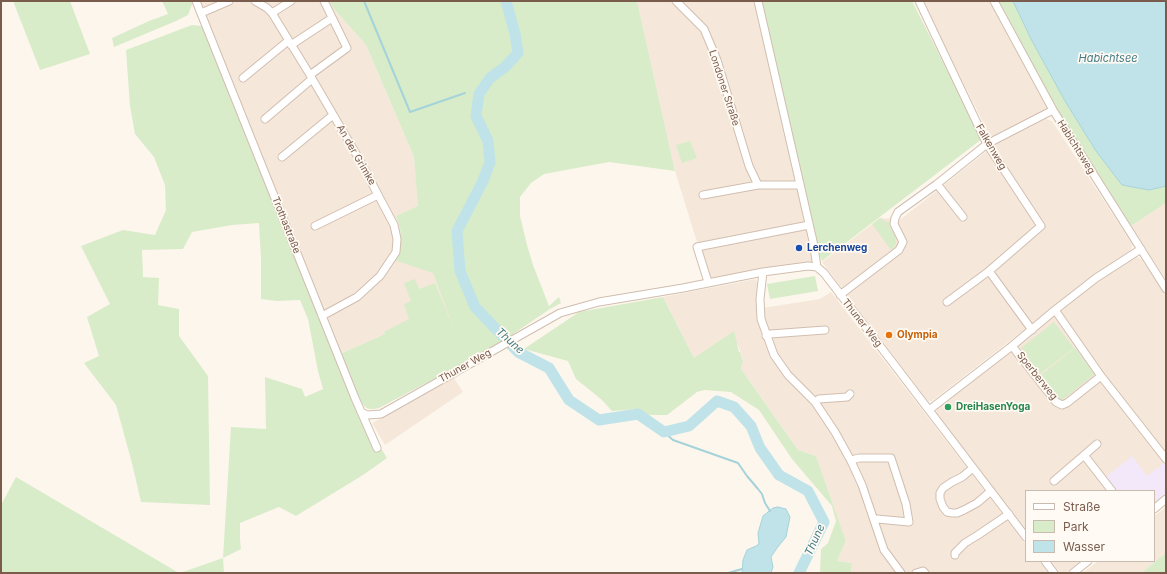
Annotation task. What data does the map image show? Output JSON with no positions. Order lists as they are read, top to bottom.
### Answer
{
  "streets": {
    "street": [
      "Londoner Straße",
      "Falkenweg",
      "Habichtsweg",
      "An der Grimke",
      "Trothastraße",
      "Thuner Weg",
      "Sperberweg"
    ]
  },
  "crossings": [
    ["Habichtsweg", "Sperberweg"],
    ["An der Grimke", "Trothastraße"],
    ["Trothastraße", "Thuner Weg"],
    ["Thuner Weg", "Sperberweg"]
  ],
  "water": ["Habichtsee", "Thune"],
  "places": ["Lerchenweg", "Olympia", "DreiHasenYoga"],
  "legend": ["Straße", "Park", "Wasser"]
}
